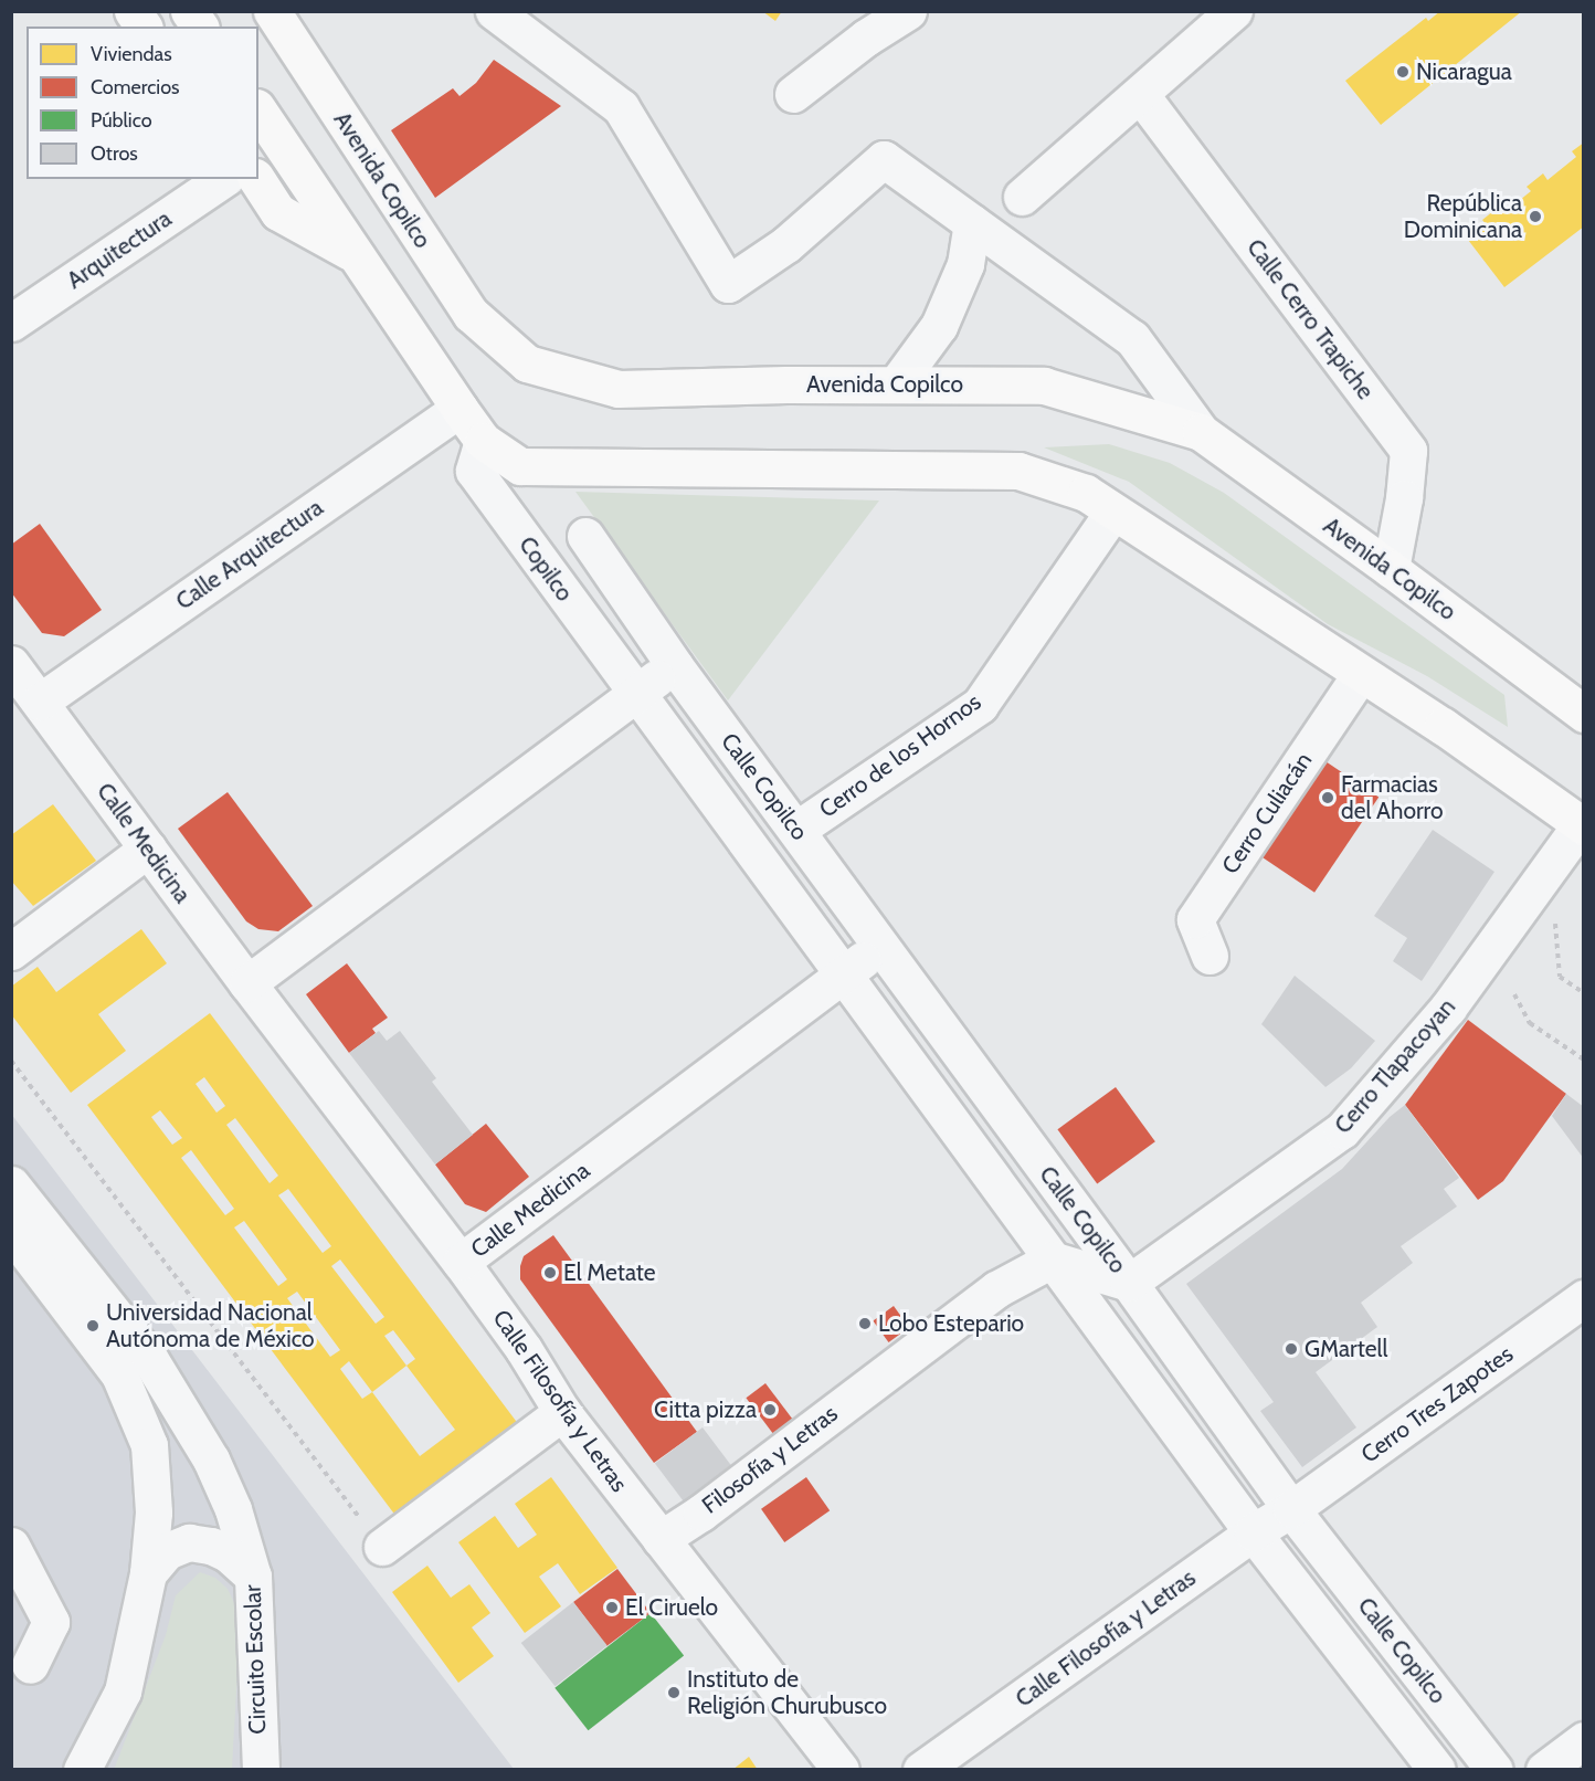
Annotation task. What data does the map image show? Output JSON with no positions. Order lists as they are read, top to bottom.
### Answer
{
  "streets": {
    "main road": ["Avenida Copilco"],
    "street": [
      "Arquitectura",
      "Calle Cerro Trapiche",
      "Calle Arquitectura",
      "Copilco",
      "Cerro de los Hornos",
      "Calle Copilco",
      "Cerro Culiacán",
      "Calle Medicina",
      "Cerro Tlapacoyan",
      "Calle Filosofía y Letras",
      "Cerro Tres Zapotes",
      "Filosofía y Letras",
      "Circuito Escolar"
    ]
  },
  "crossings": [
    ["Avenida Copilco", "Calle Cerro Trapiche"],
    ["Calle Arquitectura", "Calle Medicina"],
    ["Copilco", "Calle Copilco"],
    ["Cerro de los Hornos", "Calle Copilco"],
    ["Calle Copilco", "Calle Medicina"],
    ["Calle Copilco", "Cerro Tlapacoyan"],
    ["Calle Copilco", "Calle Filosofía y Letras"],
    ["Calle Copilco", "Cerro Tres Zapotes"],
    ["Calle Copilco", "Filosofía y Letras"],
    ["Calle Medicina", "Calle Filosofía y Letras"],
    ["Calle Filosofía y Letras", "Cerro Tres Zapotes"],
    ["Calle Filosofía y Letras", "Filosofía y Letras"]
  ],
  "places": [
    "Nicaragua",
    "República Dominicana",
    "Farmacias del Ahorro",
    "El Metate",
    "Lobo Estepario",
    "Universidad Nacional Autónoma de México",
    "GMartell",
    "Citta pizza",
    "El Ciruelo",
    "Instituto de Religión Churubusco"
  ],
  "legend": [
    "Viviendas",
    "Comercios",
    "Público",
    "Otros"
  ]
}
